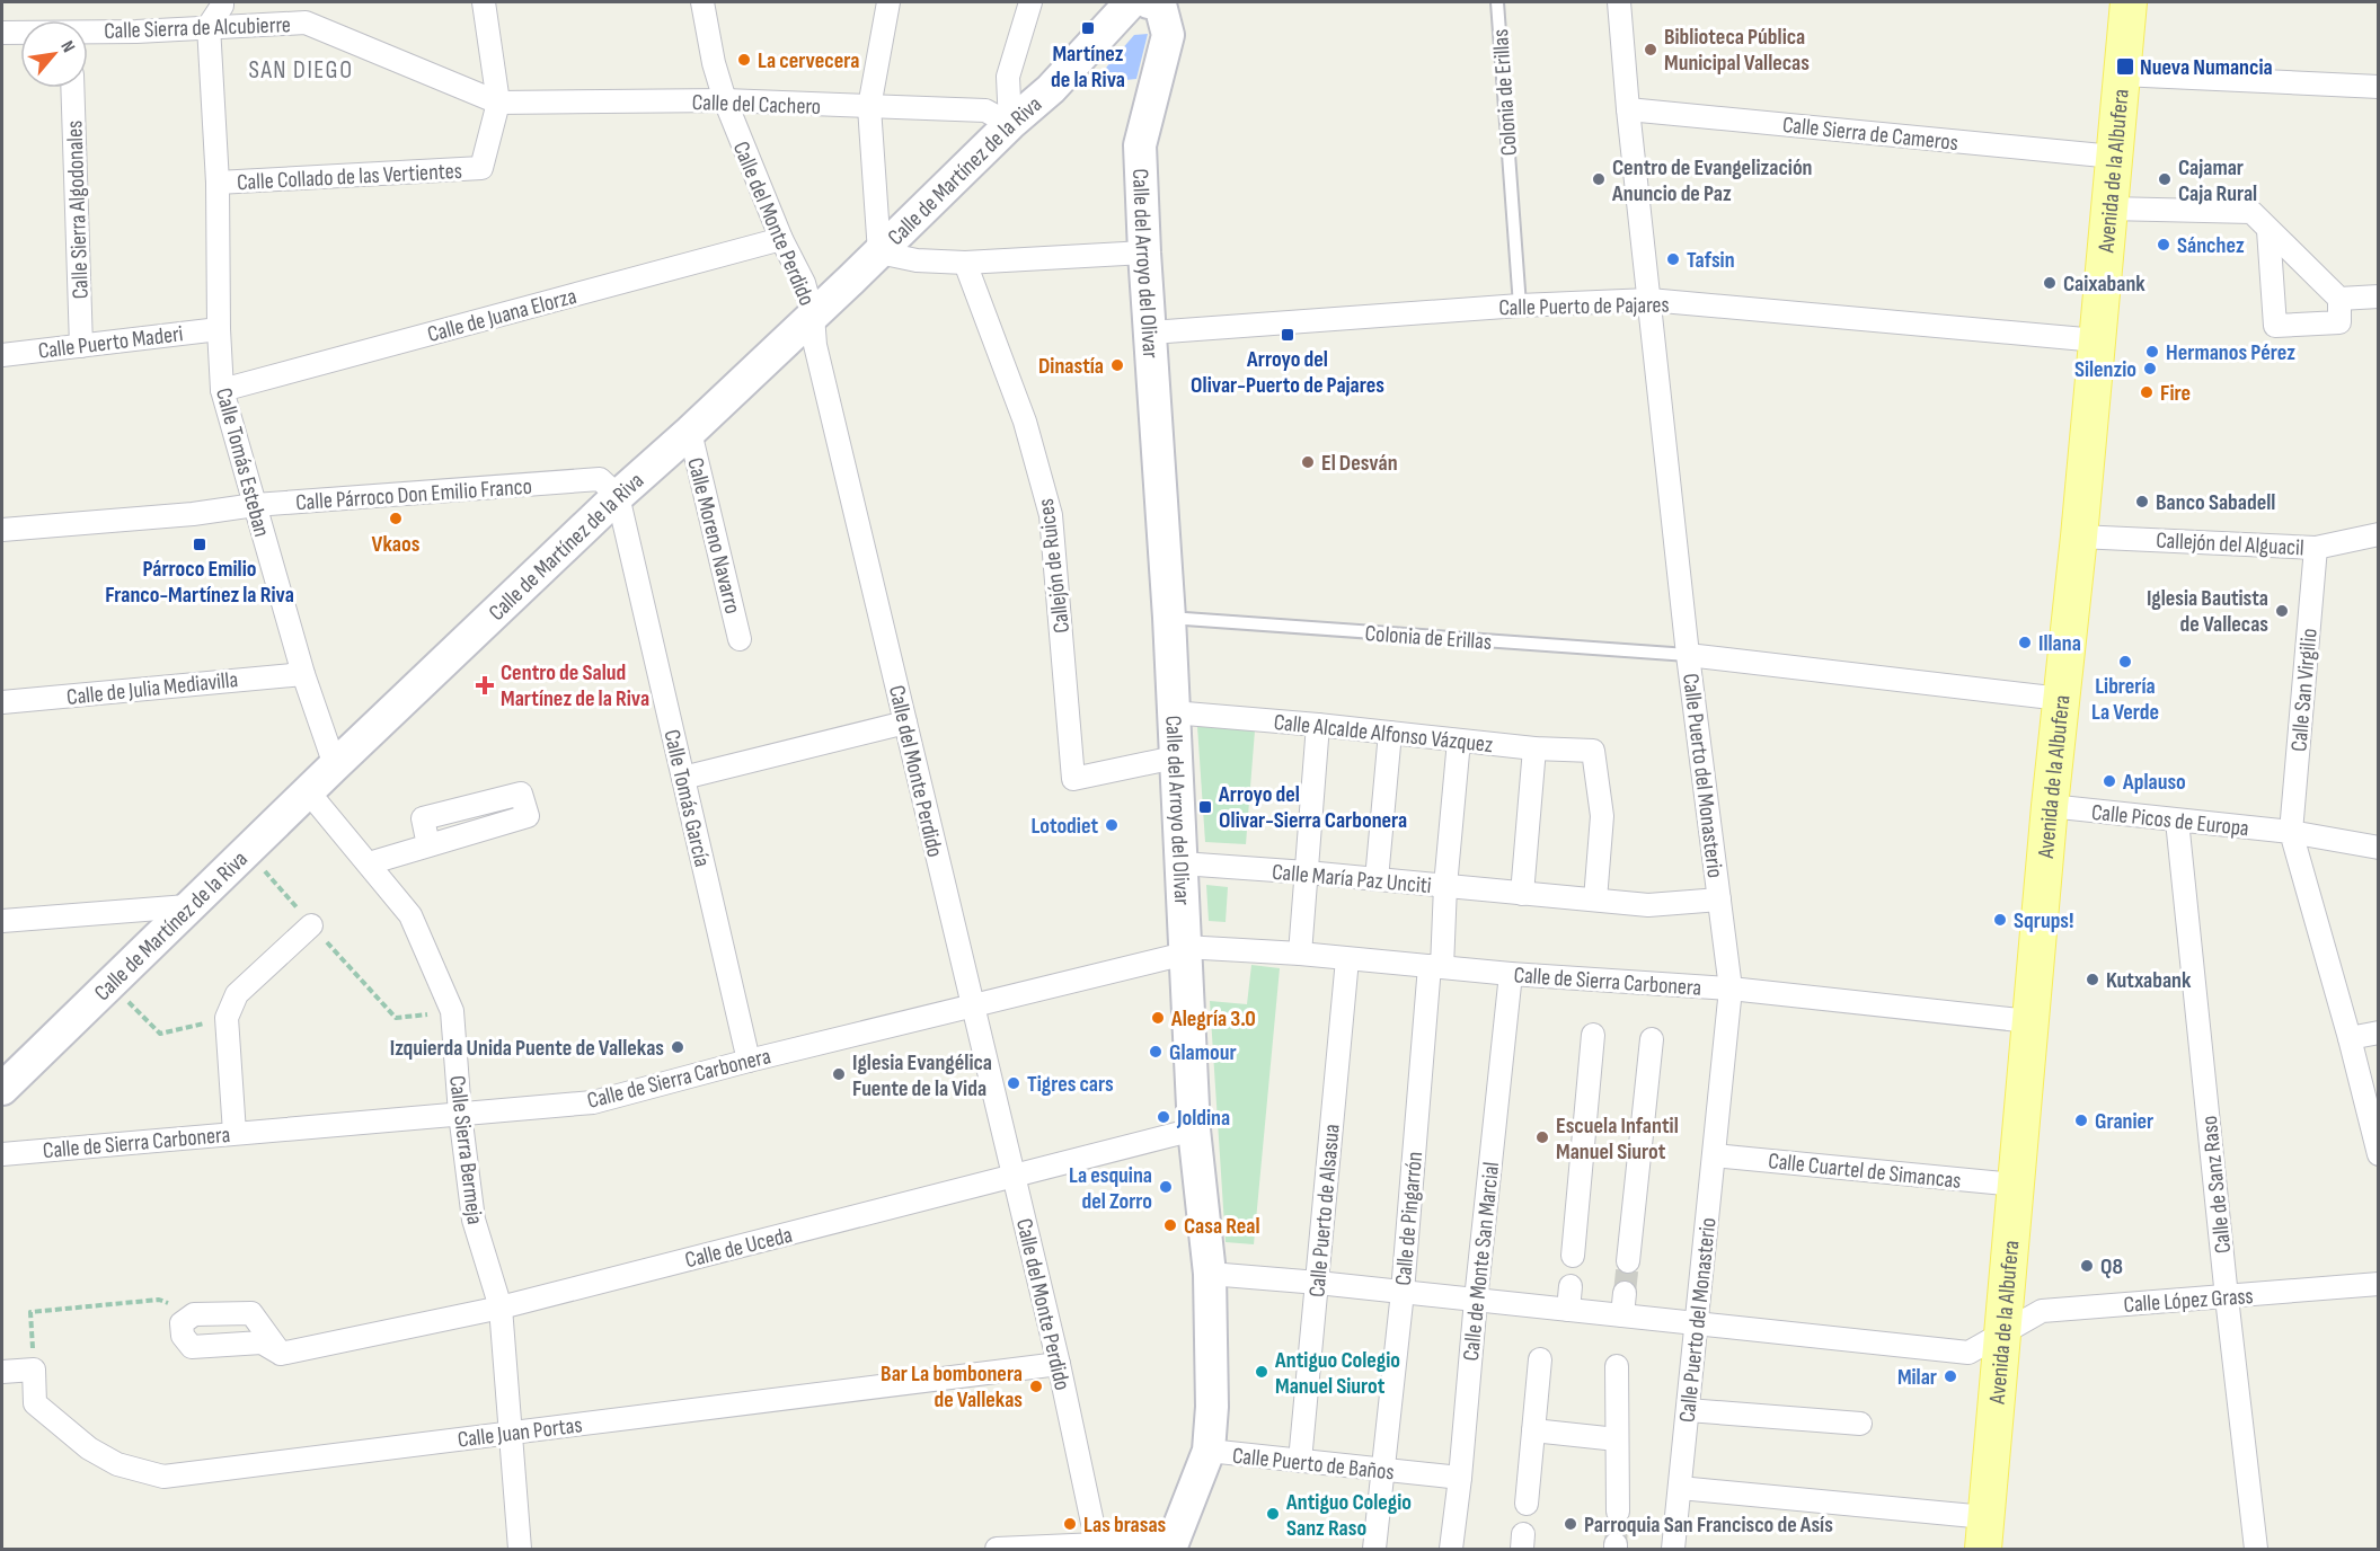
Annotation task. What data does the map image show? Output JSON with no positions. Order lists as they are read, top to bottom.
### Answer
{
  "streets": {
    "main road": ["Avenida de la Albufera"],
    "street": [
      "Calle Sierra de Alcubierre",
      "Calle del Cachero",
      "Calle Sierra de Cameros",
      "Calle de Martínez de la Riva",
      "Calle Collado de las Vertientes",
      "Calle Sierra Algodonales",
      "Calle del Monte Perdido",
      "Calle del Arroyo del Olivar",
      "Calle Puerto de Pajares",
      "Calle de Juana Elorza",
      "Calle Puerto Maderi",
      "Calle Tomás Esteban",
      "Calle Párroco Don Emilio Franco",
      "Calle Moreno Navarro",
      "Callejón del Alguacil",
      "Callejón de Ruices",
      "Calle de Julia Mediavilla",
      "Calle San Virgilio",
      "Calle Alcalde Alfonso Vázquez",
      "Calle Puerto del Monasterio",
      "Calle Tomás García",
      "Calle Picos de Europa",
      "Calle María Paz Unciti",
      "Calle de Sierra Carbonera",
      "Calle Sierra Bermeja",
      "Calle Cuartel de Simancas",
      "Calle de Sanz Raso",
      "Calle Puerto de Alsasua",
      "Calle de Pingarrón",
      "Calle de Uceda",
      "Calle de Monte San Marcial",
      "Calle López Grass",
      "Calle Juan Portas",
      "Calle Puerto de Baños"
    ],
    "lane": ["Colonia de Erillas"]
  },
  "crossings": [
    ["Calle Sierra de Alcubierre", "Calle del Cachero"],
    ["Calle Sierra de Alcubierre", "Calle Collado de las Vertientes"],
    ["Calle Sierra de Alcubierre", "Calle Tomás Esteban"],
    ["Colonia de Erillas", "Calle del Arroyo del Olivar"],
    ["Colonia de Erillas", "Calle Puerto de Pajares"],
    ["Colonia de Erillas", "Calle Puerto del Monasterio"],
    ["Calle del Cachero", "Calle de Martínez de la Riva"],
    ["Calle del Cachero", "Calle Collado de las Vertientes"],
    ["Calle del Cachero", "Calle del Monte Perdido"],
    ["Calle Sierra de Cameros", "Avenida de la Albufera"],
    ["Calle Sierra de Cameros", "Calle Puerto del Monasterio"],
    ["Avenida de la Albufera", "Calle Puerto de Pajares"],
    ["Avenida de la Albufera", "Callejón del Alguacil"],
    ["Avenida de la Albufera", "Calle Picos de Europa"],
    ["Avenida de la Albufera", "Calle de Sierra Carbonera"],
    ["Avenida de la Albufera", "Calle Cuartel de Simancas"],
    ["Avenida de la Albufera", "Calle López Grass"],
    ["Calle de Martínez de la Riva", "Calle del Monte Perdido"],
    ["Calle de Martínez de la Riva", "Calle Tomás Esteban"],
    ["Calle de Martínez de la Riva", "Calle Párroco Don Emilio Franco"],
    ["Calle de Martínez de la Riva", "Calle Moreno Navarro"],
    ["Calle de Martínez de la Riva", "Calle Tomás García"],
    ["Calle de Martínez de la Riva", "Calle Sierra Bermeja"],
    ["Calle Collado de las Vertientes", "Calle Tomás Esteban"],
    ["Calle Sierra Algodonales", "Calle Puerto Maderi"],
    ["Calle del Monte Perdido", "Calle de Juana Elorza"],
    ["Calle del Monte Perdido", "Calle de Sierra Carbonera"],
    ["Calle del Monte Perdido", "Calle de Uceda"],
    ["Calle del Monte Perdido", "Calle Juan Portas"],
    ["Calle del Arroyo del Olivar", "Calle Puerto de Pajares"],
    ["Calle del Arroyo del Olivar", "Callejón de Ruices"],
    ["Calle del Arroyo del Olivar", "Calle Alcalde Alfonso Vázquez"],
    ["Calle del Arroyo del Olivar", "Calle María Paz Unciti"],
    ["Calle del Arroyo del Olivar", "Calle de Sierra Carbonera"],
    ["Calle del Arroyo del Olivar", "Calle de Uceda"],
    ["Calle del Arroyo del Olivar", "Calle López Grass"],
    ["Calle del Arroyo del Olivar", "Calle Puerto de Baños"],
    ["Calle Puerto de Pajares", "Calle Puerto del Monasterio"],
    ["Calle de Juana Elorza", "Calle Tomás Esteban"],
    ["Calle Puerto Maderi", "Calle Tomás Esteban"],
    ["Calle Tomás Esteban", "Calle Párroco Don Emilio Franco"],
    ["Calle Tomás Esteban", "Calle de Julia Mediavilla"],
    ["Calle Párroco Don Emilio Franco", "Calle Tomás García"],
    ["Callejón del Alguacil", "Calle San Virgilio"],
    ["Calle San Virgilio", "Calle Picos de Europa"],
    ["Calle Alcalde Alfonso Vázquez", "Calle María Paz Unciti"],
    ["Calle Alcalde Alfonso Vázquez", "Calle de Pingarrón"],
    ["Calle Puerto del Monasterio", "Calle María Paz Unciti"],
    ["Calle Puerto del Monasterio", "Calle de Sierra Carbonera"],
    ["Calle Puerto del Monasterio", "Calle Cuartel de Simancas"],
    ["Calle Puerto del Monasterio", "Calle López Grass"],
    ["Calle Tomás García", "Calle de Sierra Carbonera"],
    ["Calle Picos de Europa", "Calle de Sanz Raso"],
    ["Calle María Paz Unciti", "Calle de Pingarrón"],
    ["Calle de Sierra Carbonera", "Calle Sierra Bermeja"],
    ["Calle de Sierra Carbonera", "Calle Puerto de Alsasua"],
    ["Calle de Sierra Carbonera", "Calle de Pingarrón"],
    ["Calle de Sierra Carbonera", "Calle de Monte San Marcial"],
    ["Calle Sierra Bermeja", "Calle de Uceda"],
    ["Calle Sierra Bermeja", "Calle Juan Portas"],
    ["Calle de Sanz Raso", "Calle López Grass"],
    ["Calle Puerto de Alsasua", "Calle López Grass"],
    ["Calle Puerto de Alsasua", "Calle Puerto de Baños"],
    ["Calle de Pingarrón", "Calle López Grass"],
    ["Calle de Pingarrón", "Calle Puerto de Baños"],
    ["Calle de Monte San Marcial", "Calle López Grass"],
    ["Calle de Monte San Marcial", "Calle Puerto de Baños"]
  ],
  "districts": ["SAN DIEGO"],
  "places": {
    "transit": [
      "Martínez de la Riva",
      "Nueva Numancia",
      "Arroyo del Olivar-Puerto de Pajares",
      "Párroco Emilio Franco-Martínez la Riva",
      "Arroyo del Olivar-Sierra Carbonera"
    ],
    "other": [
      "Biblioteca Pública Municipal Vallecas",
      "La cervecera",
      "Centro de Evangelización Anuncio de Paz",
      "Cajamar Caja Rural",
      "Sánchez",
      "Tafsin",
      "Caixabank",
      "Hermanos Pérez",
      "Dinastía",
      "Silenzio",
      "Fire",
      "El Desván",
      "Banco Sabadell",
      "Vkaos",
      "Iglesia Bautista de Vallecas",
      "Illana",
      "Librería La Verde",
      "Aplauso",
      "Lotodiet",
      "Sqrups!",
      "Kutxabank",
      "Alegría 3.0",
      "Izquierda Unida Puente de Vallekas",
      "Glamour",
      "Iglesia Evangélica Fuente de la Vida",
      "Tigres cars",
      "Joldina",
      "Granier",
      "Escuela Infantil Manuel Siurot",
      "La esquina del Zorro",
      "Casa Real",
      "Q8",
      "Antiguo Colegio Manuel Siurot",
      "Milar",
      "Bar La bombonera de Vallekas",
      "Antiguo Colegio Sanz Raso",
      "Las brasas",
      "Parroquia San Francisco de Asís"
    ],
    "health": ["Centro de Salud Martínez de la Riva"]
  },
  "north": "top right"
}
